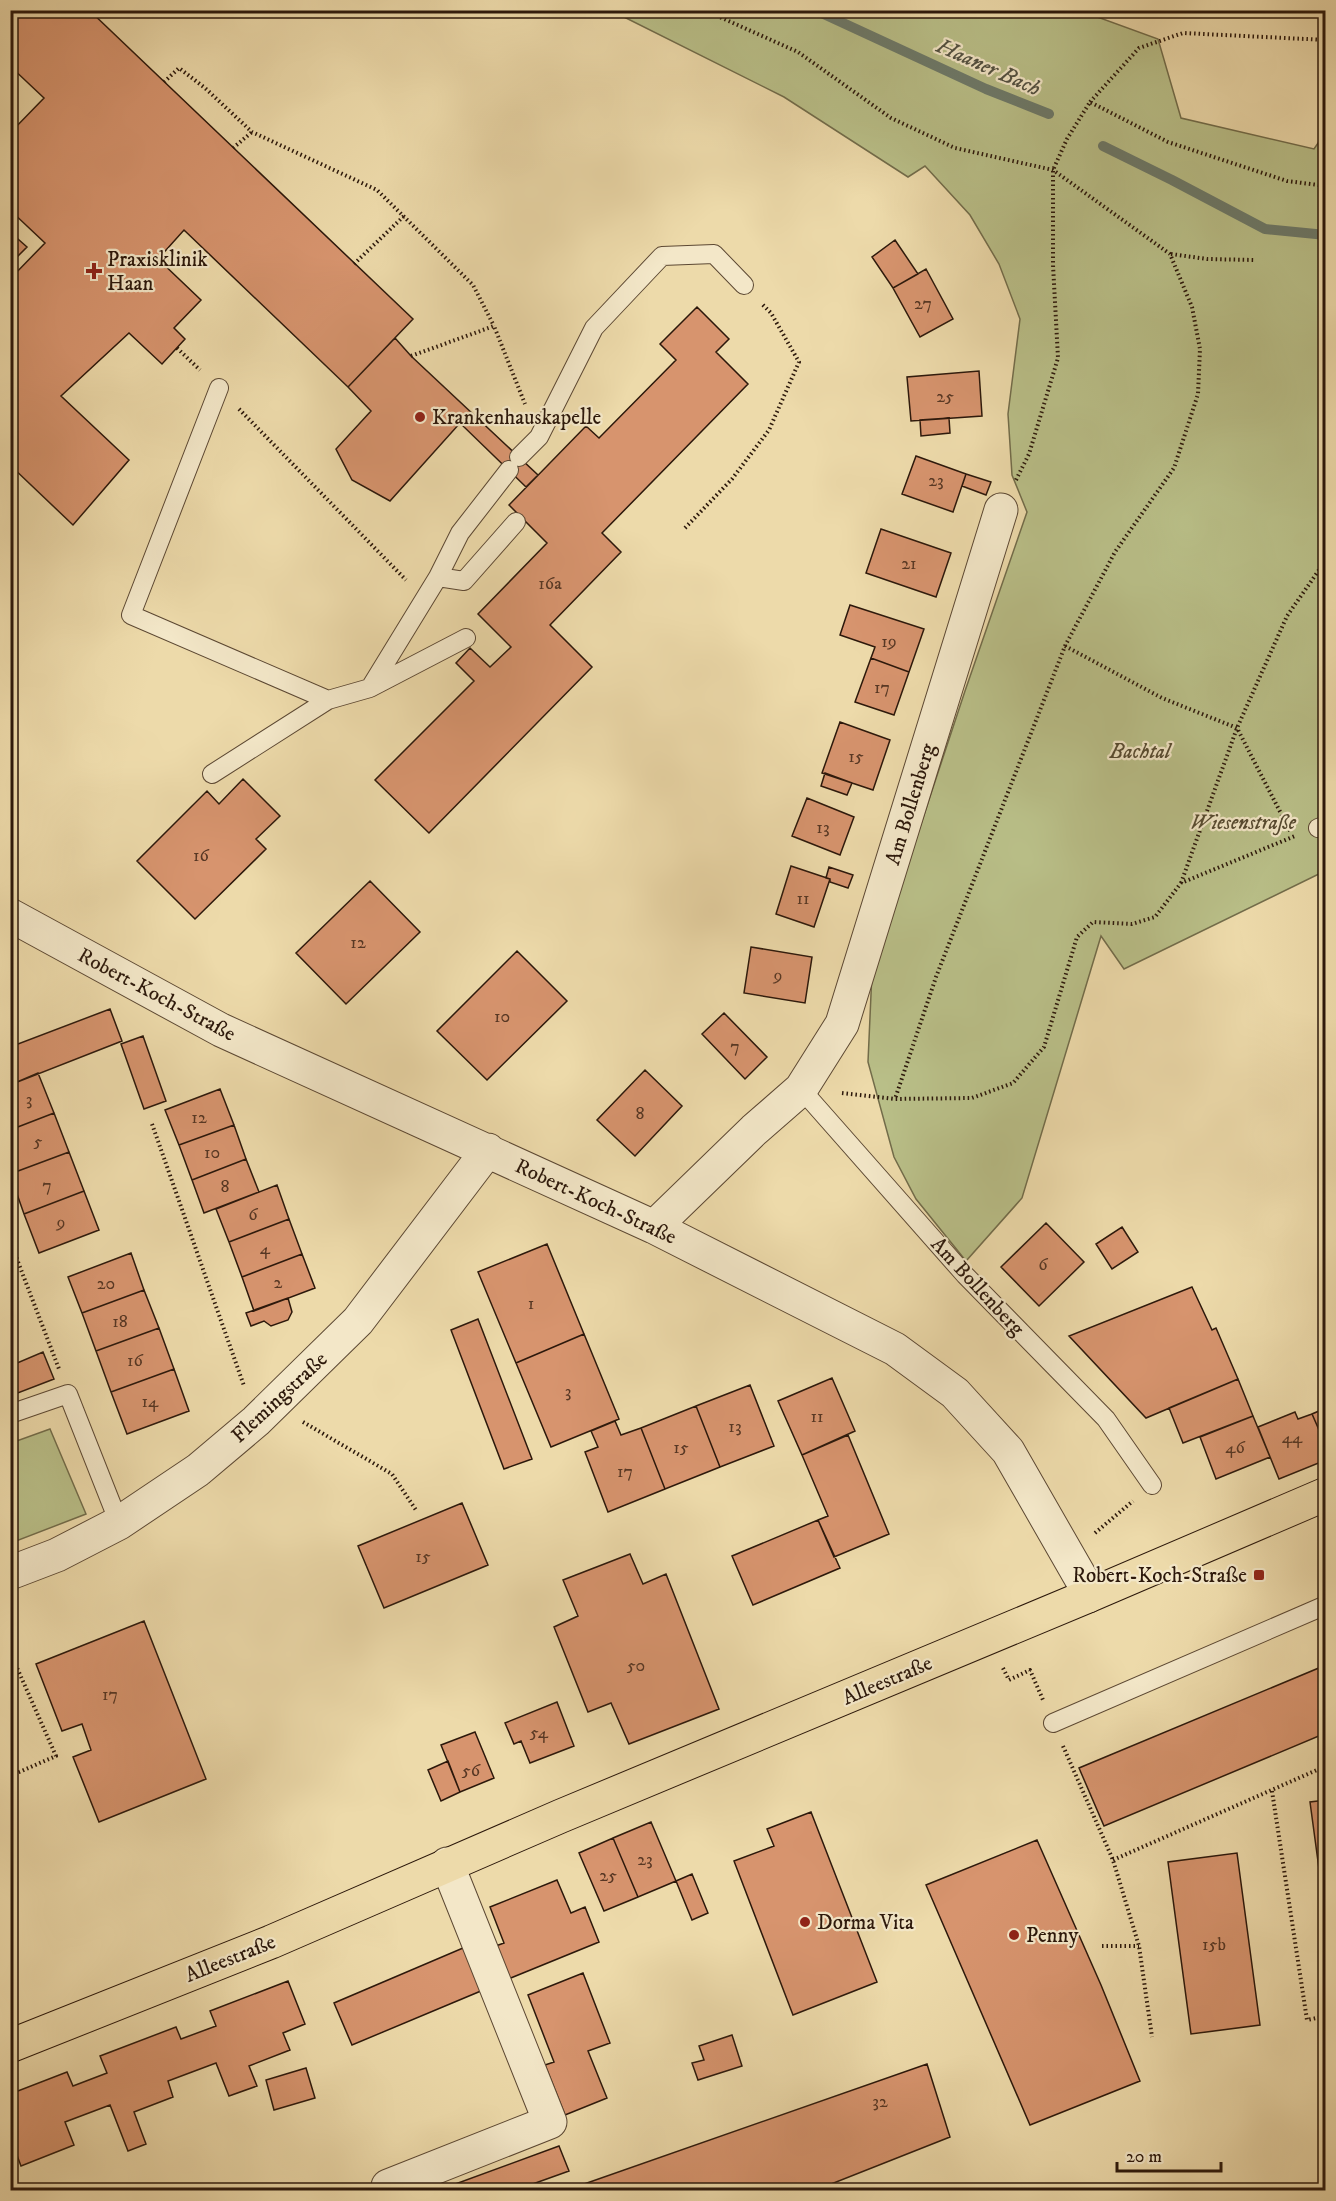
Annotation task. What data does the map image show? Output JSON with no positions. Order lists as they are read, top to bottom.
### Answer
{
  "streets": {
    "main road": ["Alleestraße"],
    "street": ["Am Bollenberg", "Robert-Koch-Straße", "Flemingstraße"]
  },
  "crossings": [
    ["Am Bollenberg", "Robert-Koch-Straße"],
    ["Robert-Koch-Straße", "Flemingstraße"],
    ["Robert-Koch-Straße", "Alleestraße"]
  ],
  "water": ["Haaner Bach"],
  "parks": ["Bachtal", "Wiesenstraße"],
  "places": {
    "health": ["Praxisklinik Haan"],
    "other": ["Krankenhauskapelle", "Dorma Vita", "Penny"],
    "transit": ["Robert-Koch-Straße"]
  },
  "house_numbers": [
    "27",
    "25",
    "23",
    "21",
    "16a",
    "19",
    "17",
    "15",
    "13",
    "16",
    "11",
    "12",
    "9",
    "10",
    "7",
    "3",
    "8",
    "12",
    "5",
    "10",
    "7",
    "8",
    "6",
    "9",
    "4",
    "6",
    "2",
    "20",
    "1",
    "18",
    "16",
    "3",
    "14",
    "11",
    "13",
    "44",
    "15",
    "46",
    "17",
    "15",
    "50",
    "17",
    "54",
    "56",
    "23",
    "25",
    "15b",
    "32"
  ],
  "scale_bar": "20 m"
}
